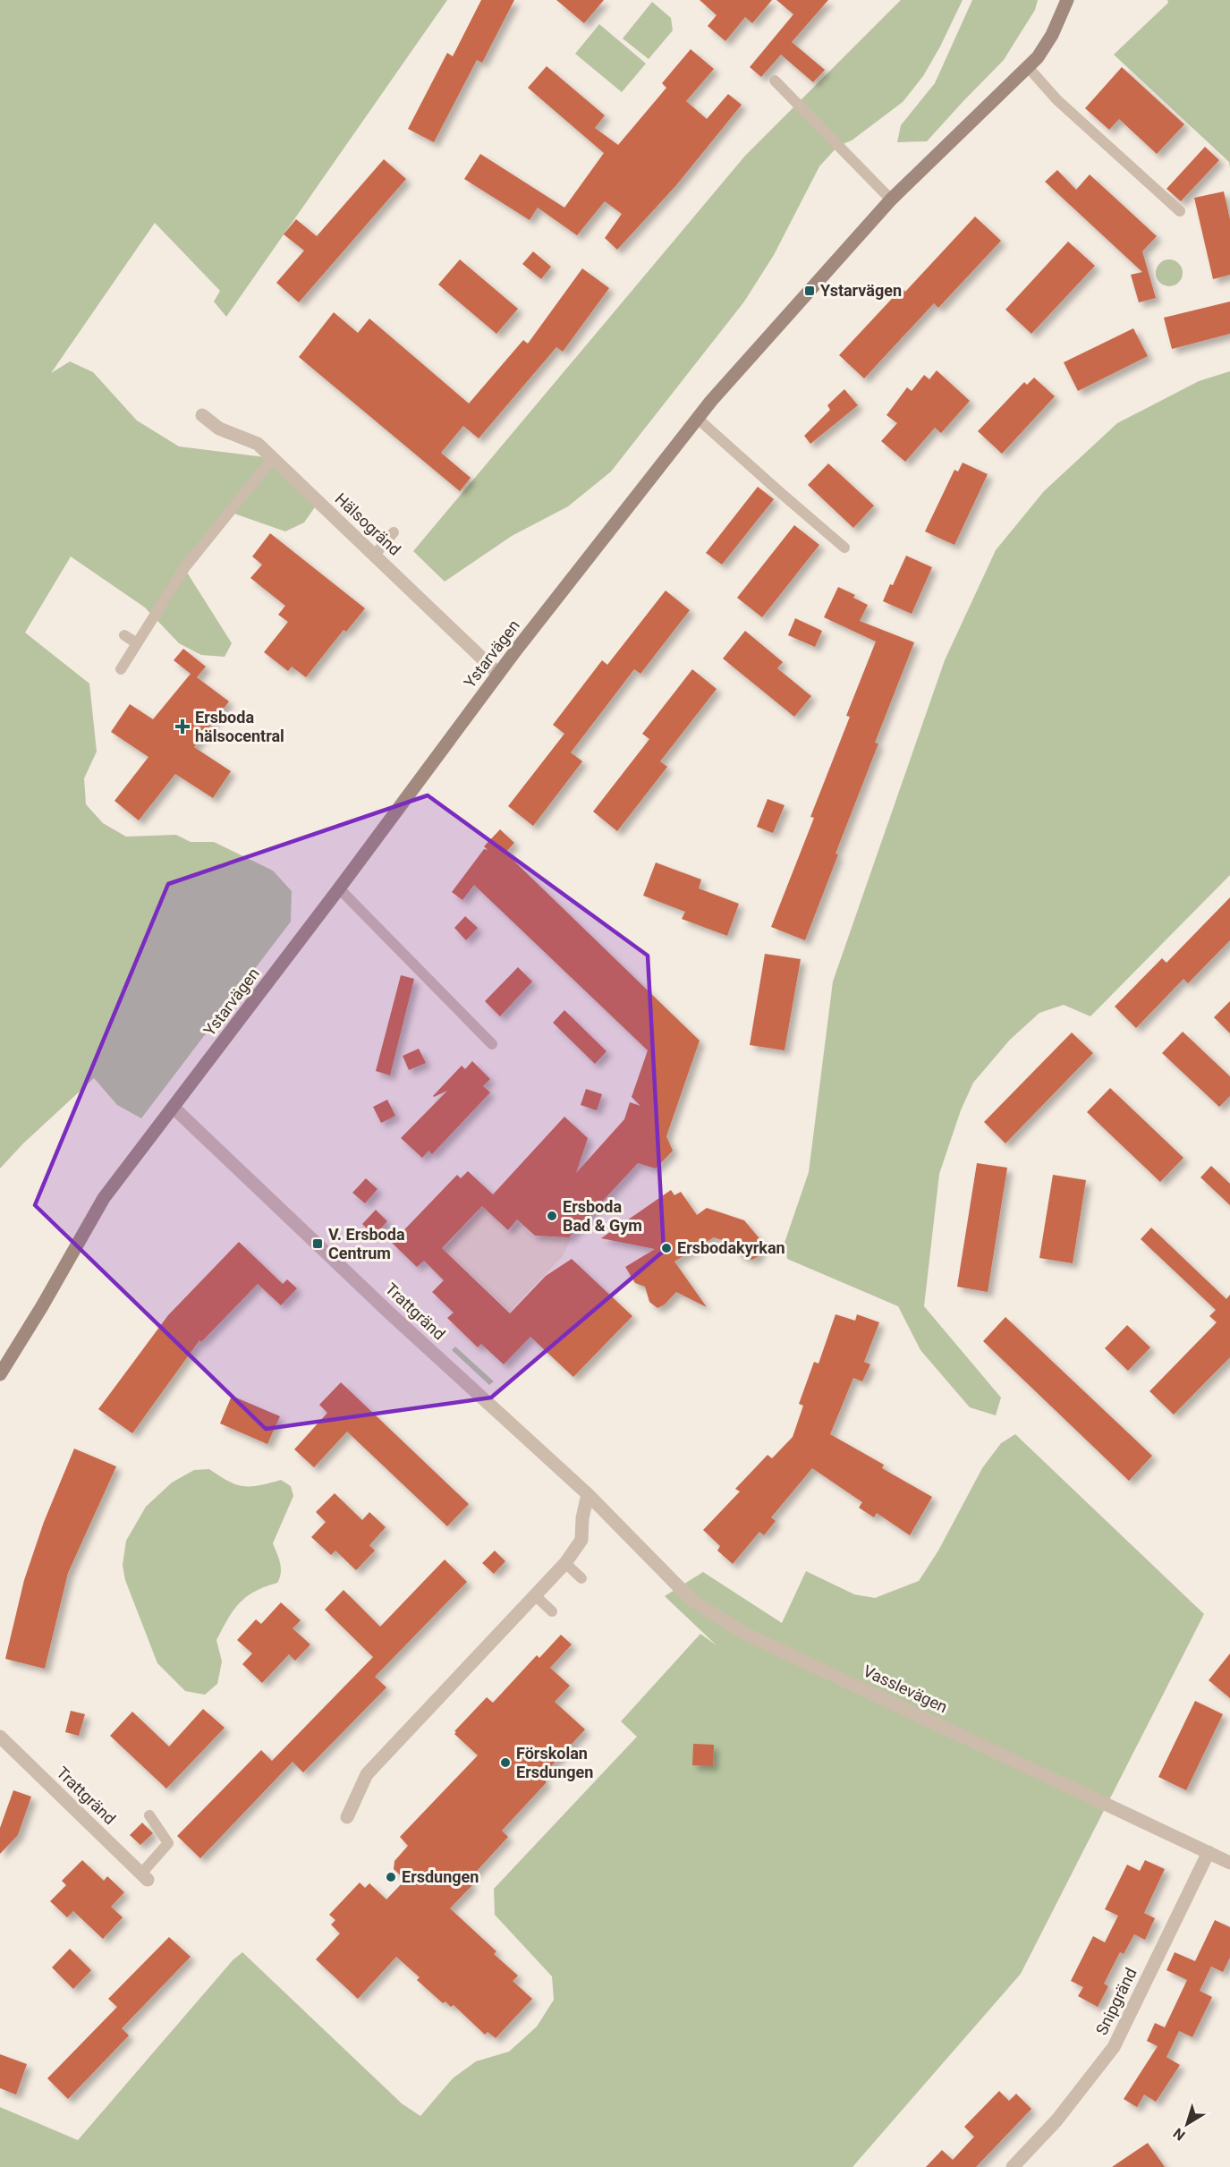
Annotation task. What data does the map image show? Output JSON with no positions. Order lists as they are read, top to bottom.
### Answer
{
  "streets": {
    "street": [
      "Hälsogränd",
      "Ystarvägen",
      "Trattgränd",
      "Vasslevägen",
      "Snipgränd"
    ]
  },
  "crossings": [
    ["Hälsogränd", "Ystarvägen"],
    ["Ystarvägen", "Trattgränd"],
    ["Trattgränd", "Vasslevägen"],
    ["Vasslevägen", "Snipgränd"]
  ],
  "places": {
    "transit": ["Ystarvägen", "V. Ersboda Centrum"],
    "health": ["Ersboda hälsocentral"],
    "other": [
      "Ersboda Bad & Gym",
      "Ersbodakyrkan",
      "Förskolan Ersdungen",
      "Ersdungen"
    ]
  },
  "north": "bottom left"
}
